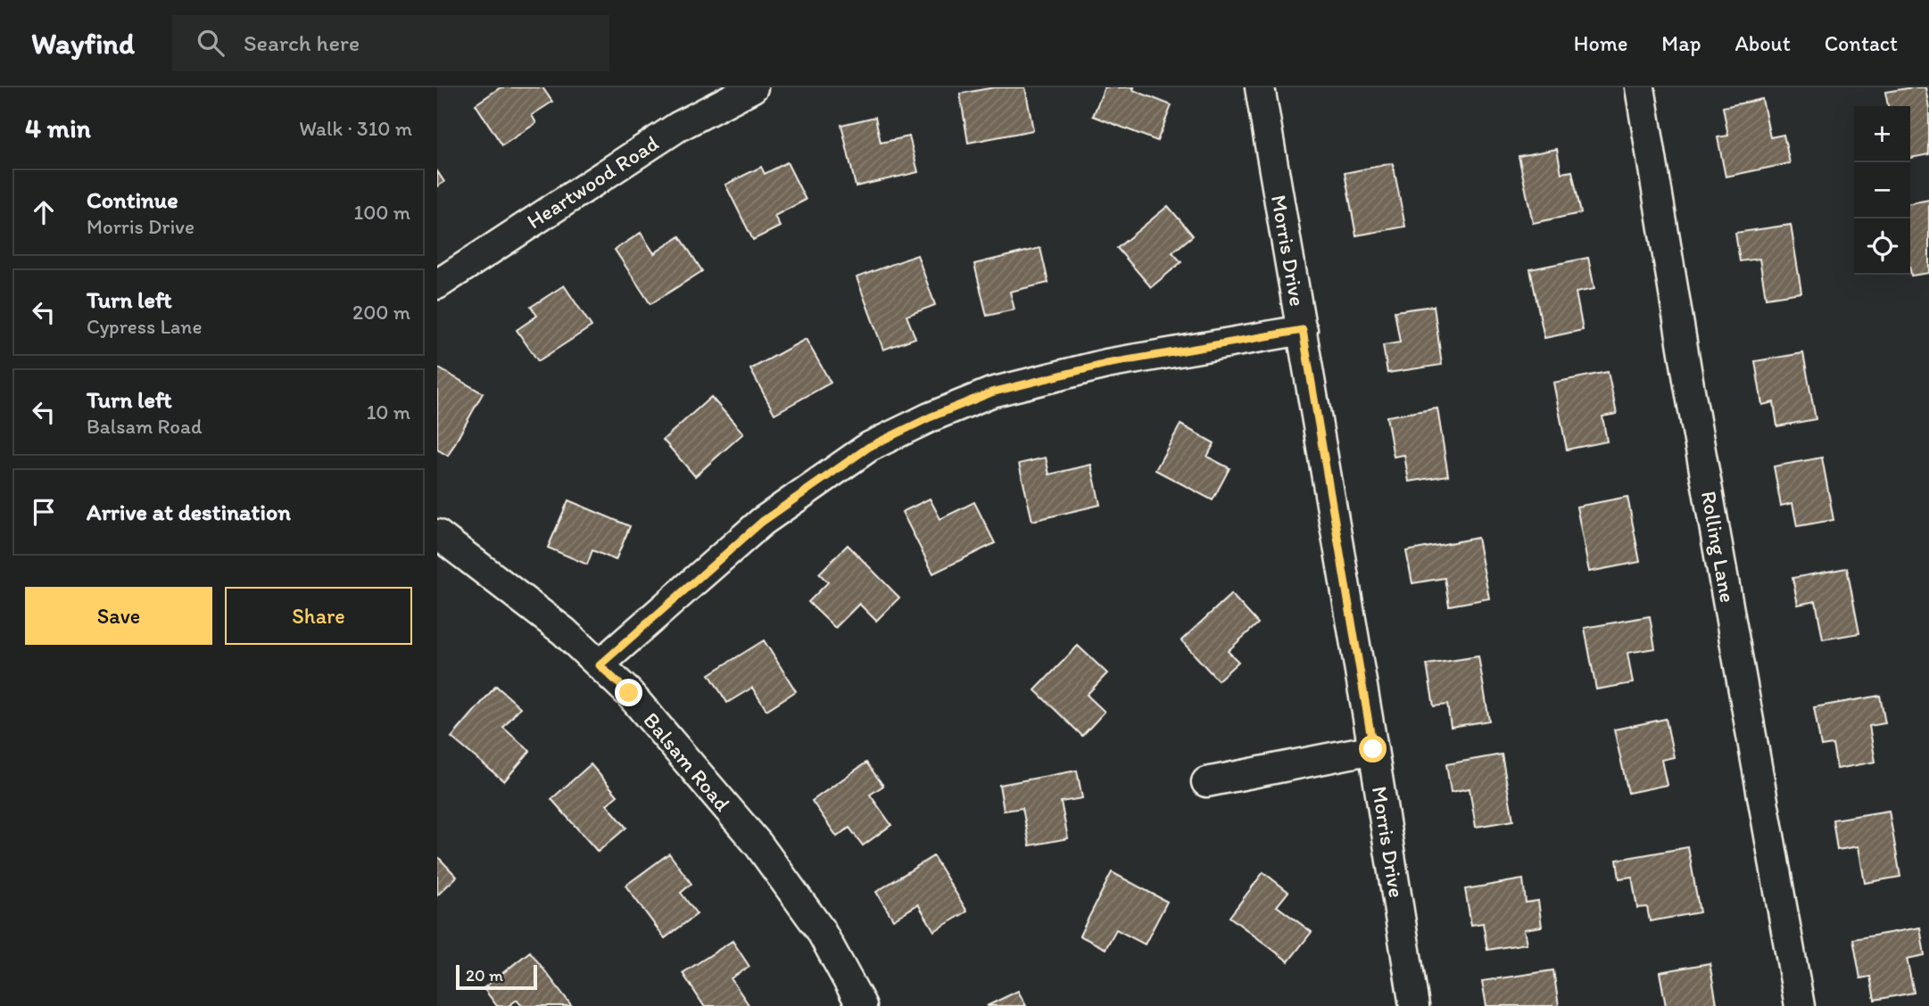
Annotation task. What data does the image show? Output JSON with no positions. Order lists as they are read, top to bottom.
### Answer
{
  "streets": {
    "street": [
      "Heartwood Road",
      "Morris Drive",
      "Rolling Lane",
      "Balsam Road"
    ]
  },
  "scale_bar": "20 m",
  "page": {
    "header": "Wayfind",
    "search": "Search here",
    "nav": [
      "Home",
      "Map",
      "About",
      "Contact"
    ],
    "heading": ["4 min", "Walk · 310 m"],
    "map_buttons": ["+", "−"],
    "list": [
      ["Continue", "Morris Drive", "100 m"],
      ["Turn left", "Cypress Lane", "200 m"],
      ["Turn left", "Balsam Road", "10 m"],
      "Arrive at destination"
    ],
    "buttons": ["Save", "Share"],
    "scale": "20 m"
  }
}
